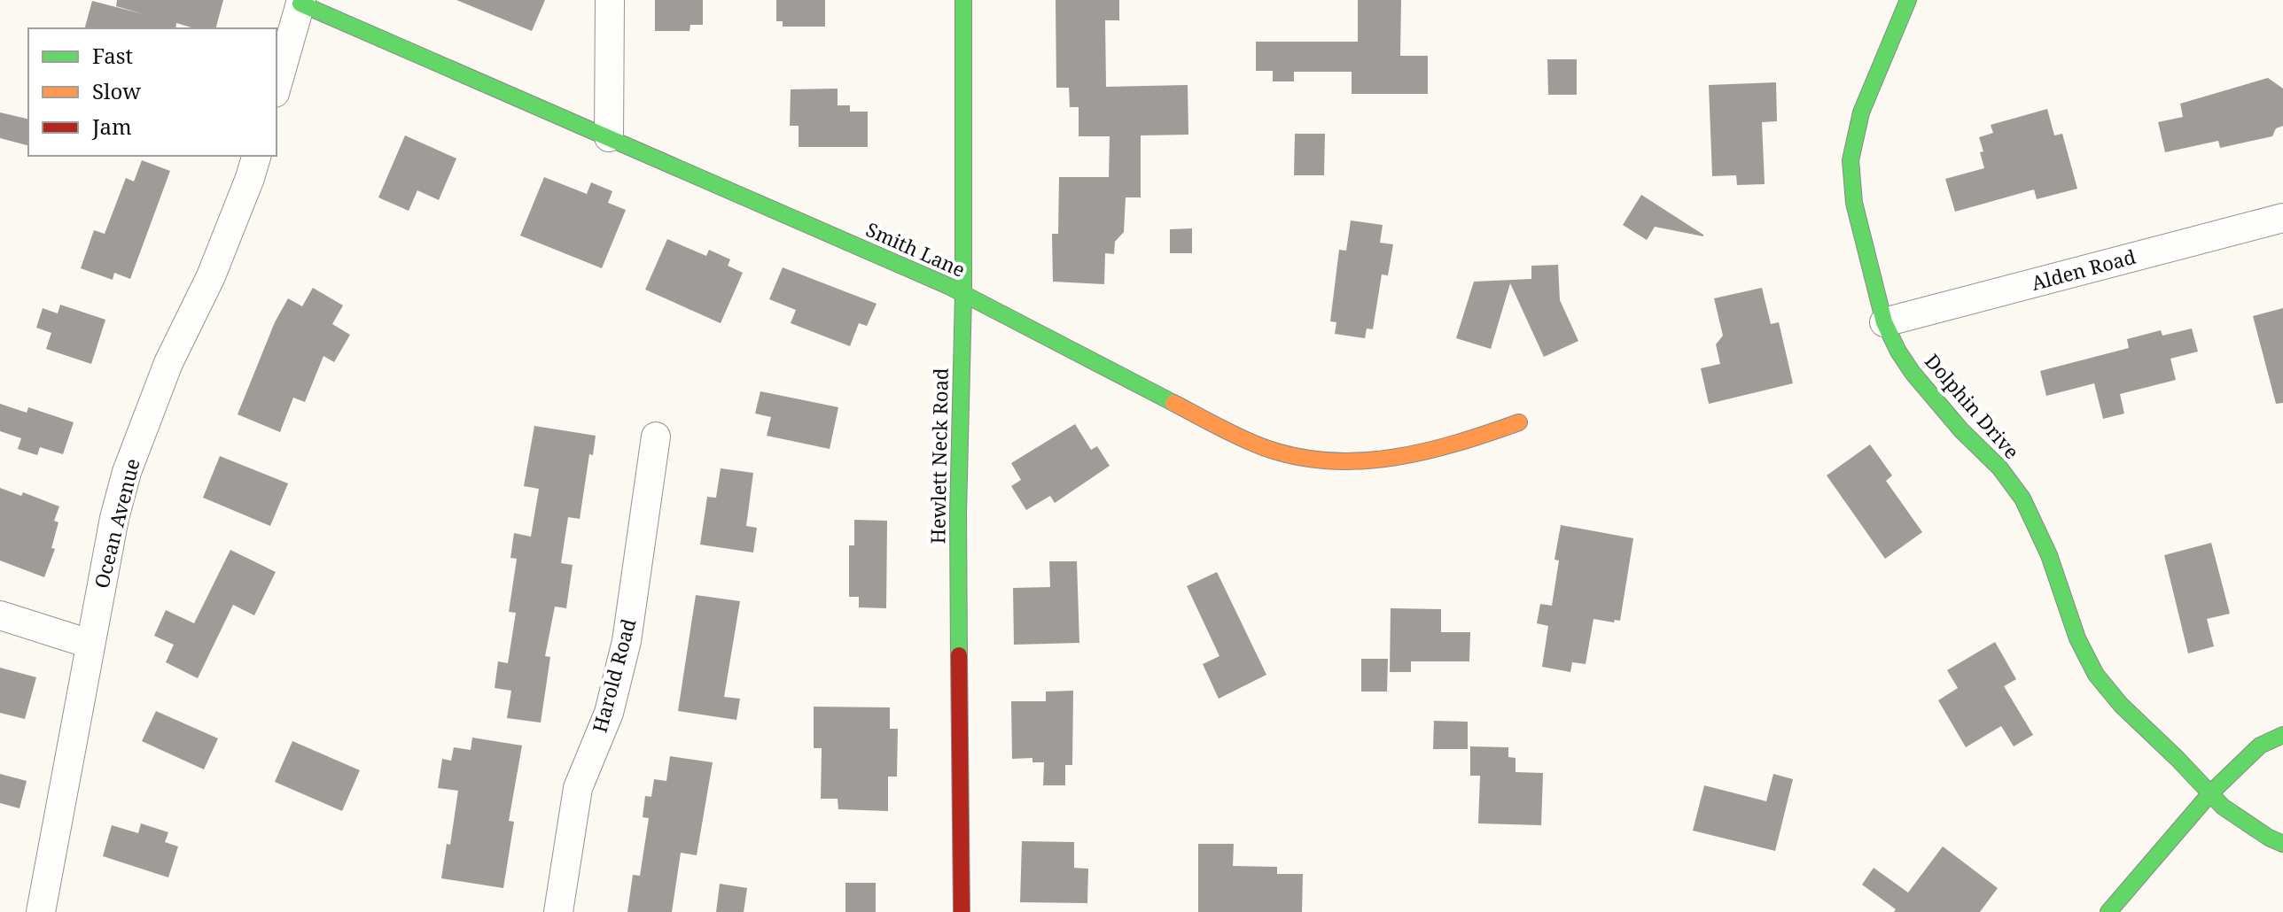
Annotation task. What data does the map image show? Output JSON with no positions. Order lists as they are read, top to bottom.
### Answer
{
  "streets": {
    "street": [
      "Smith Lane",
      "Alden Road",
      "Dolphin Drive",
      "Hewlett Neck Road",
      "Ocean Avenue",
      "Harold Road"
    ]
  },
  "crossings": [
    ["Smith Lane", "Hewlett Neck Road"],
    ["Alden Road", "Dolphin Drive"]
  ],
  "legend": ["Fast", "Slow", "Jam"]
}
